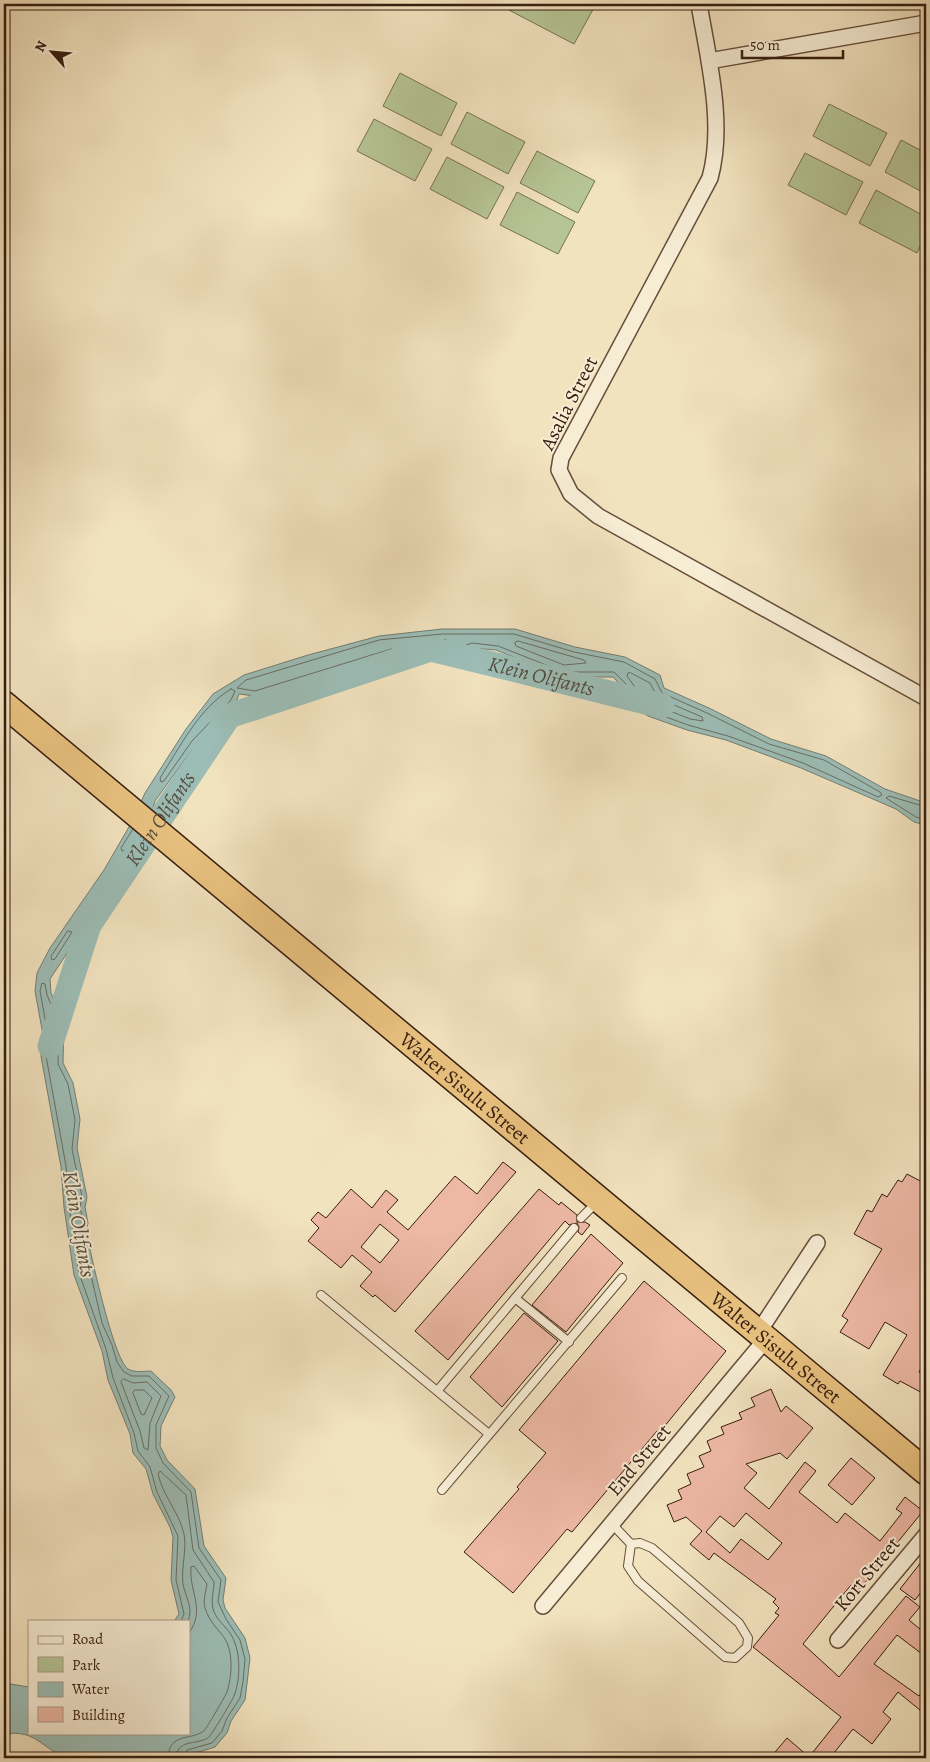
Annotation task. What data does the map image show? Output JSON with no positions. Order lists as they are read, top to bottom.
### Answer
{
  "streets": {
    "highway": ["Walter Sisulu Street"],
    "street": ["Asalia Street", "End Street", "Kort Street"]
  },
  "crossings": [
    ["Walter Sisulu Street", "End Street"]
  ],
  "water": ["Klein Olifants"],
  "legend": [
    "Road",
    "Park",
    "Water",
    "Building"
  ],
  "scale_bar": "50 m",
  "north": "top left"
}
